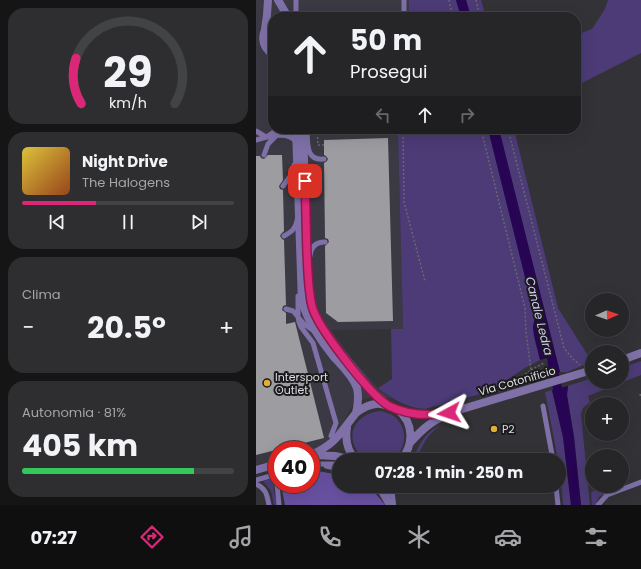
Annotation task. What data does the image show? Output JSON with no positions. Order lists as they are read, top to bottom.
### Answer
{
  "streets": {
    "street": ["Via Cotonificio"]
  },
  "water": ["Canale Ledra"],
  "places": ["Intersport Outlet", "P2"],
  "north": "right",
  "page": {
    "turn": ["50 m", "Prosegui"],
    "song": ["Night Drive", "The Halogens"],
    "tile": [
      "Clima",
      ["Autonomia · 81%", "405 km"]
    ],
    "map_buttons": ["+", "−"],
    "heat": ["−", "20.5°", "+"],
    "limit": "40",
    "trip": "07:28 · 1 min · 250 m",
    "tabs": "07:27",
    "gauge": ["29", "km/h"]
  }
}
